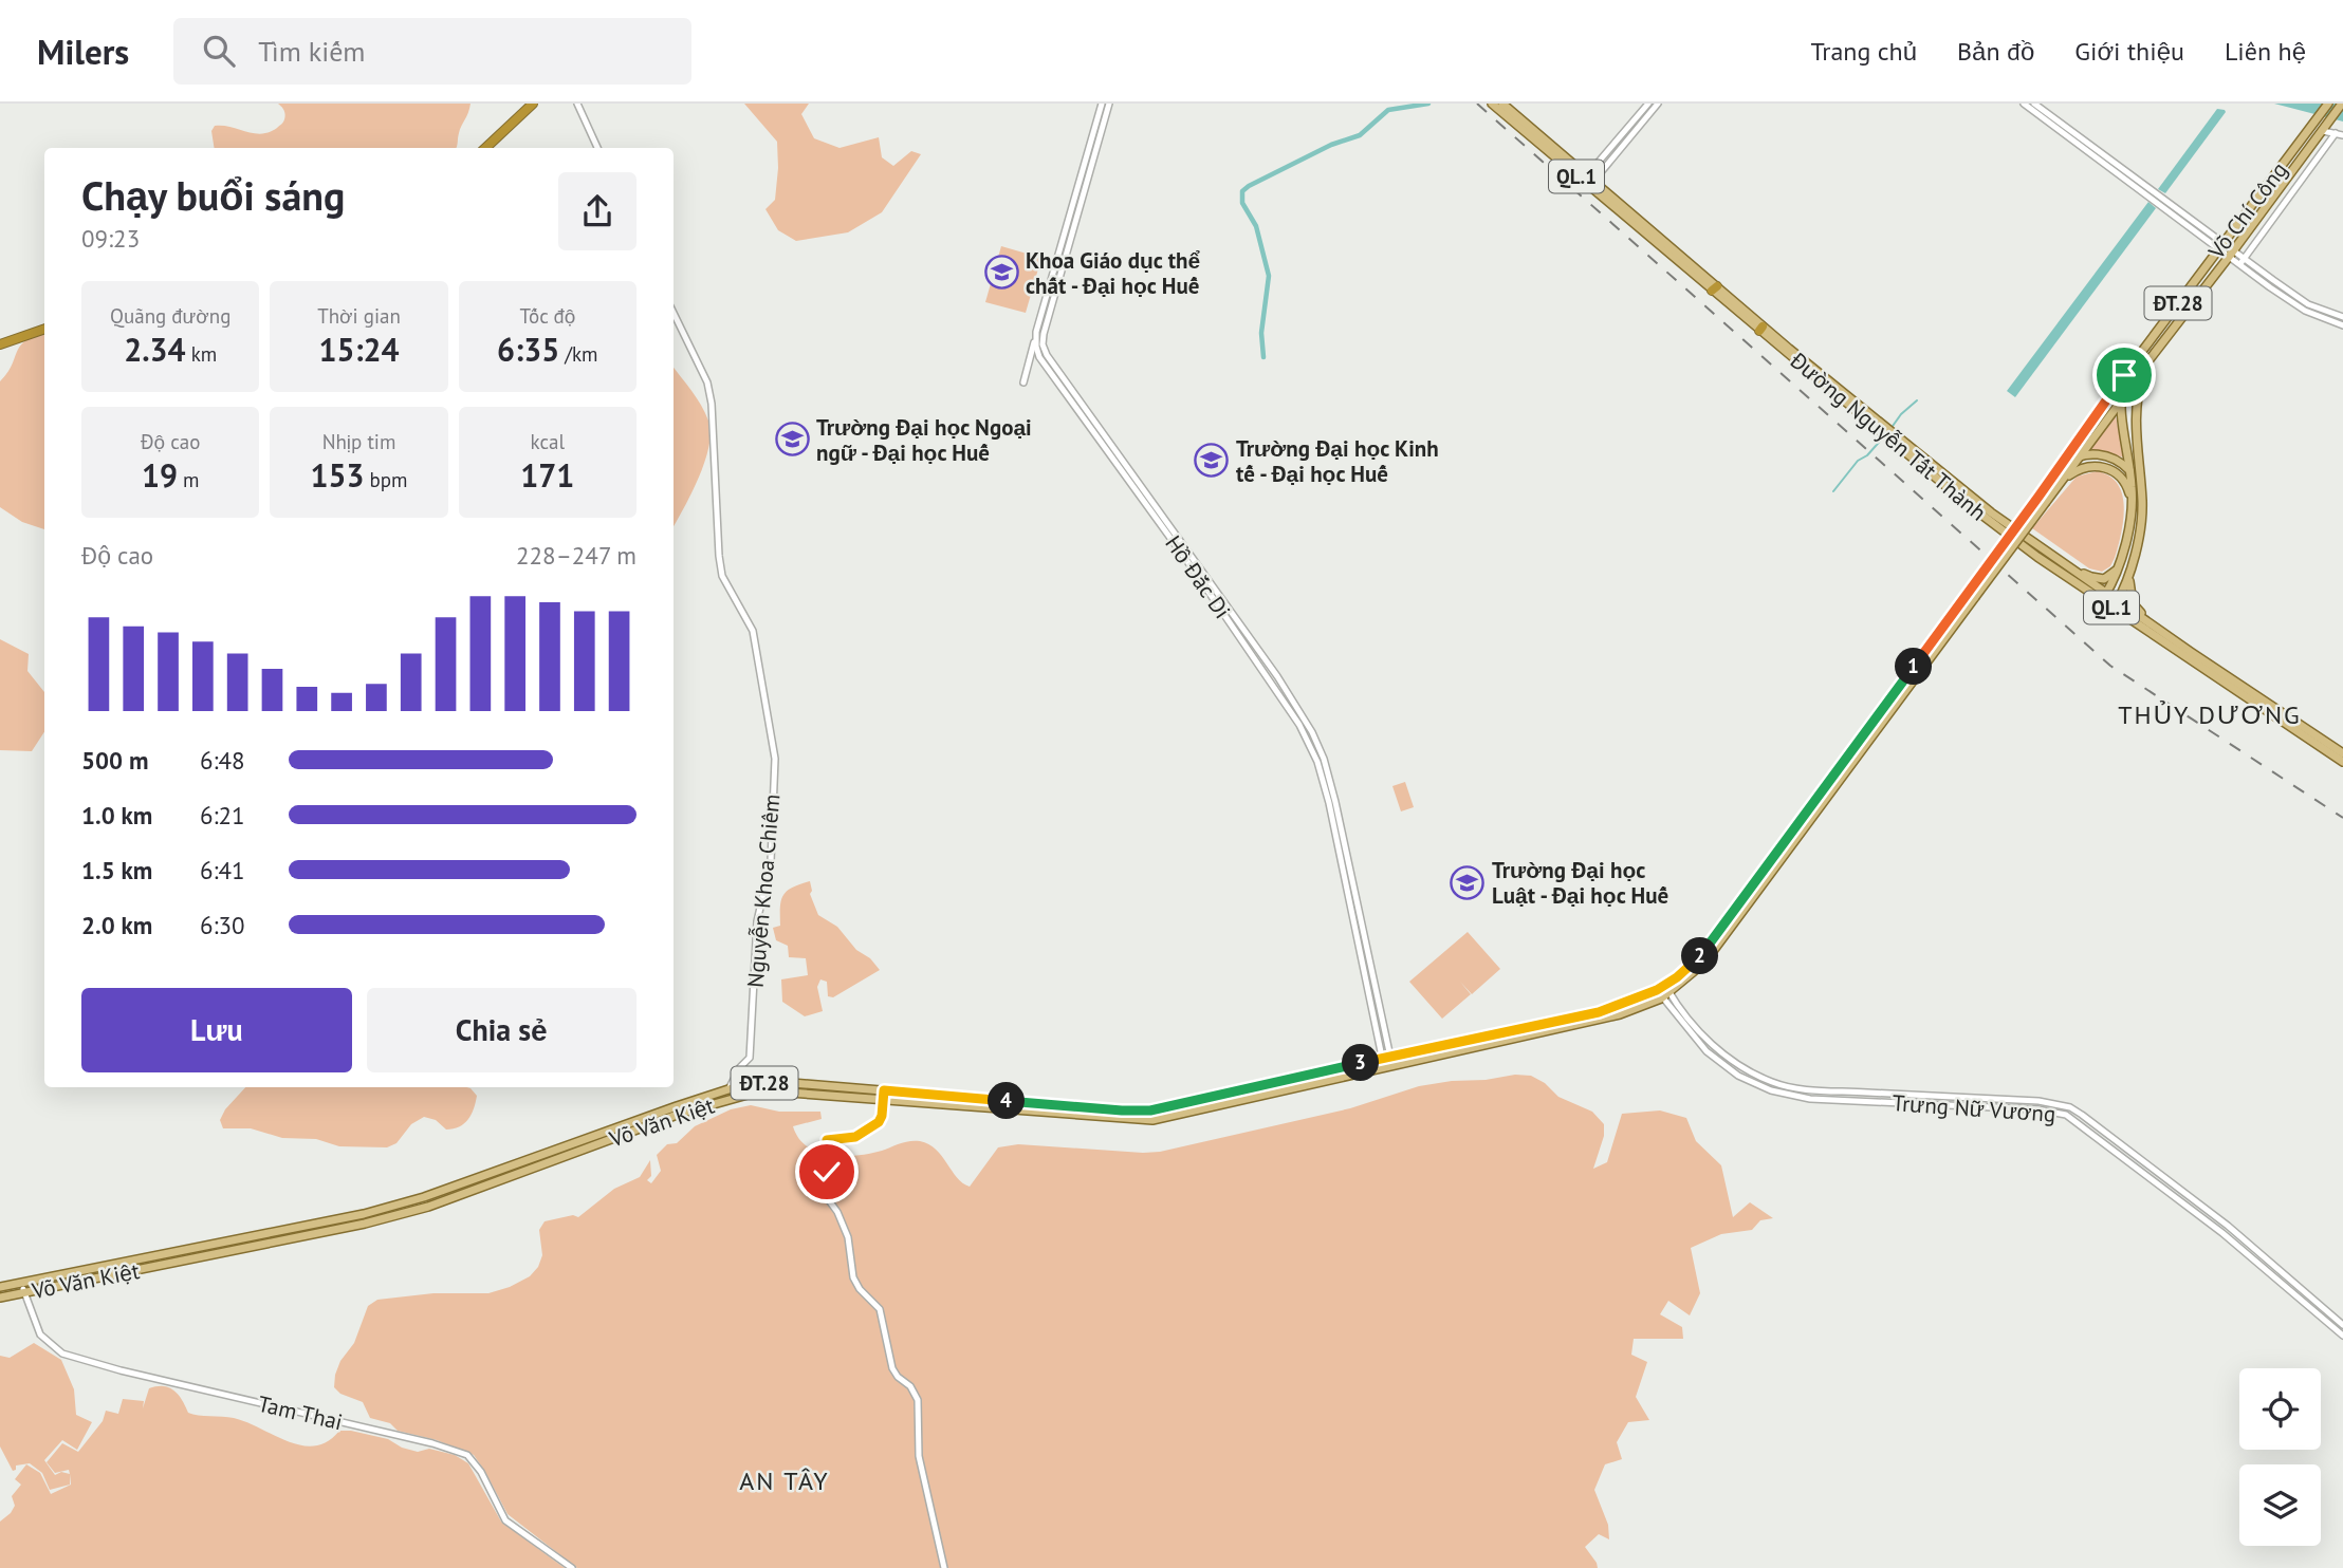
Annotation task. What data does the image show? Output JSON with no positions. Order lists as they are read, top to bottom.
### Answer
{
  "streets": {
    "main road": [
      "QL.1",
      "Võ Chí Công",
      "ĐT.28",
      "Đường Nguyễn Tất Thành",
      "Võ Văn Kiệt"
    ],
    "street": [
      "Hồ Đắc Di",
      "Nguyễn Khoa Chiêm",
      "Trưng Nữ Vương",
      "Tam Thai"
    ]
  },
  "crossings": [
    ["QL.1", "Đường Nguyễn Tất Thành"],
    ["Võ Chí Công", "Võ Văn Kiệt"],
    ["Hồ Đắc Di", "Võ Văn Kiệt"],
    ["Nguyễn Khoa Chiêm", "Võ Văn Kiệt"],
    ["Trưng Nữ Vương", "Võ Văn Kiệt"],
    ["Võ Văn Kiệt", "Tam Thai"]
  ],
  "districts": ["THỦY DƯƠNG", "AN TÂY"],
  "places": {
    "school or university": [
      "Khoa Giáo dục thể chất - Đại học Huế",
      "Trường Đại học Ngoại ngữ - Đại học Huế",
      "Trường Đại học Kinh tế - Đại học Huế",
      "Trường Đại học Luật - Đại học Huế"
    ]
  },
  "page": {
    "header": "Milers",
    "search": "Tìm kiếm",
    "nav": [
      "Trang chủ",
      "Bản đồ",
      "Giới thiệu",
      "Liên hệ"
    ],
    "heading": ["Chạy buổi sáng", "09:23"],
    "stats": [
      ["Quãng đường", "2.34 km"],
      ["Thời gian", "15:24"],
      ["Tốc độ", "6:35 /km"],
      ["Độ cao", "19 m"],
      ["Nhịp tim", "153 bpm"],
      ["kcal", "171"]
    ],
    "chart": ["Độ cao", "228–247 m"],
    "pins": [
      "1",
      "2",
      "3",
      "4"
    ],
    "list": [
      {
        "name": "500 m",
        "note": "6:48"
      },
      {
        "name": "1.0 km",
        "note": "6:21"
      },
      {
        "name": "1.5 km",
        "note": "6:41"
      },
      {
        "name": "2.0 km",
        "note": "6:30"
      }
    ],
    "buttons": ["Lưu", "Chia sẻ"]
  }
}
